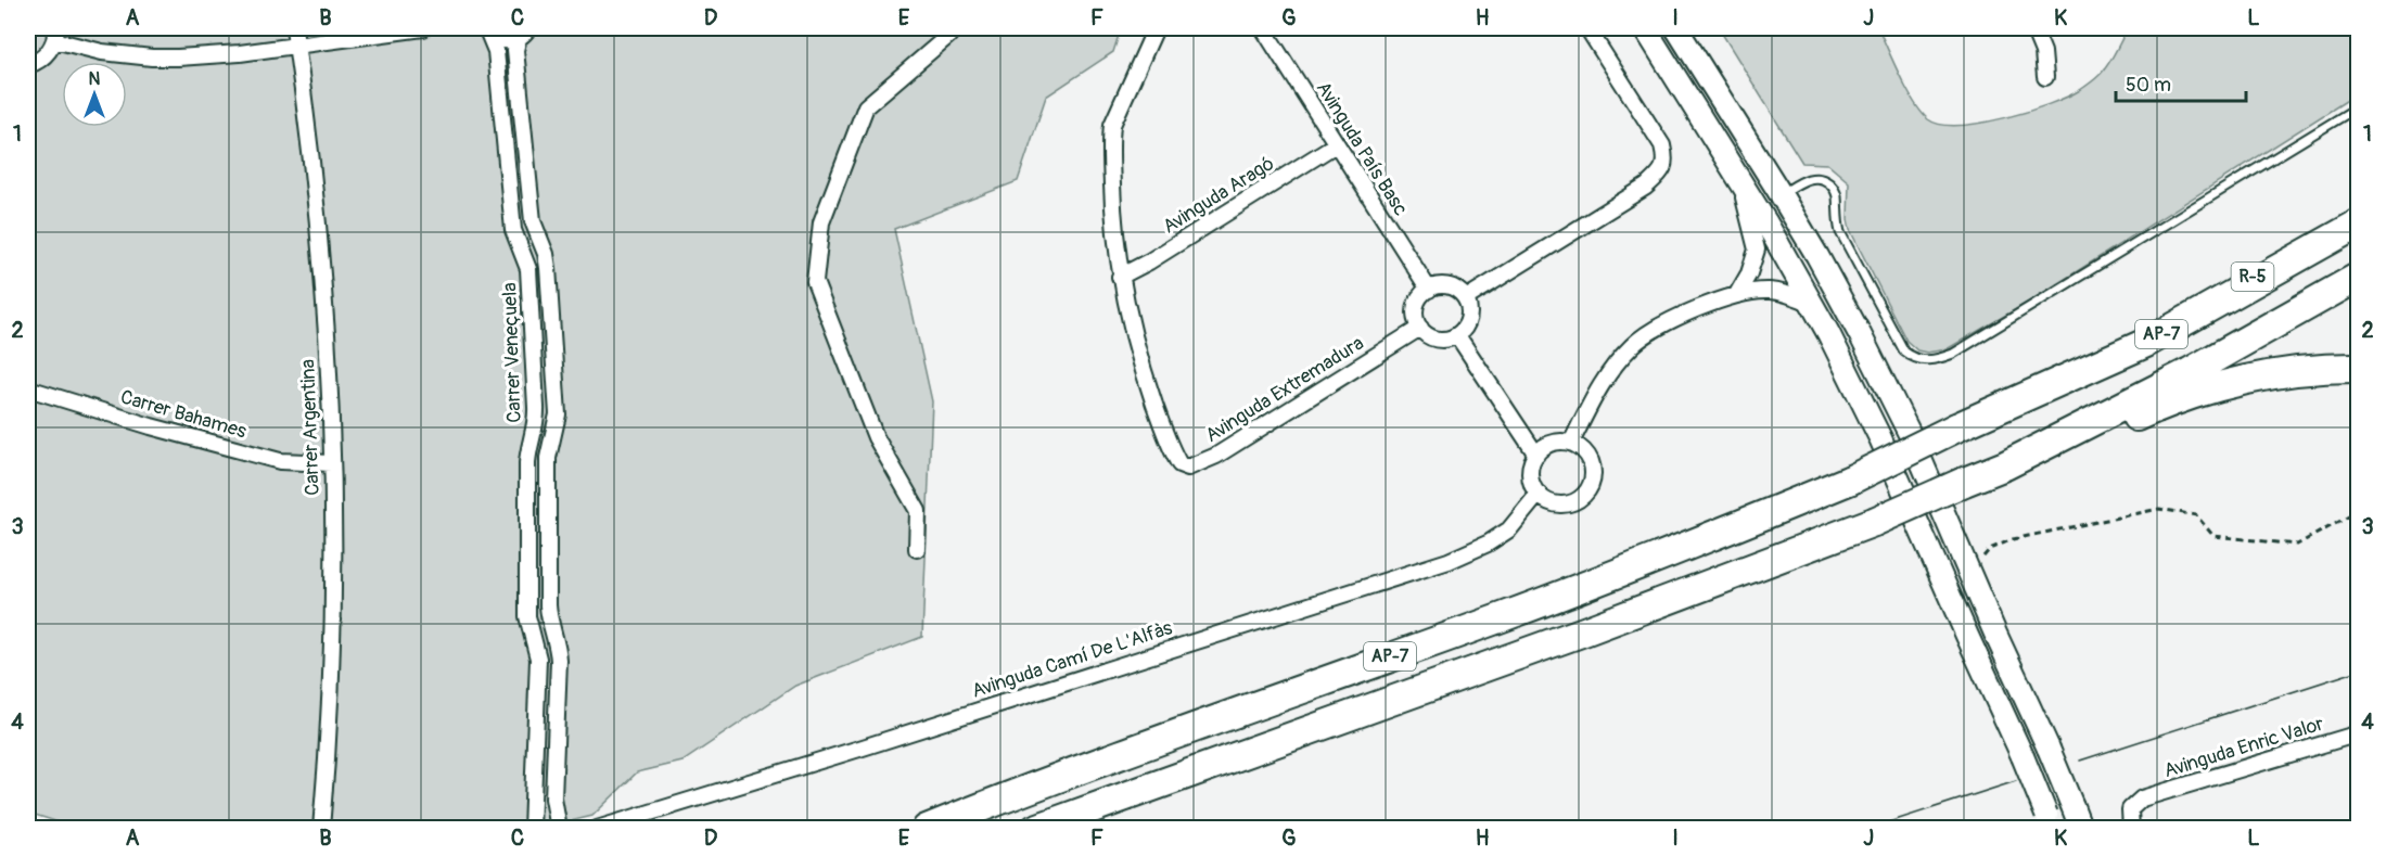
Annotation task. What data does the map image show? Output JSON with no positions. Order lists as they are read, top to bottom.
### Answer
{
  "streets": {
    "highway": ["R-5", "AP-7"],
    "street": [
      "Avinguda País Basc",
      "Avinguda Aragó",
      "Carrer Veneçuela",
      "Avinguda Extremadura",
      "Carrer Bahames",
      "Carrer Argentina",
      "Avinguda Camí De L'Alfàs",
      "Avinguda Enric Valor"
    ]
  },
  "crossings": [
    ["Avinguda País Basc", "Avinguda Aragó"],
    ["Avinguda País Basc", "Avinguda Extremadura"],
    ["Avinguda Aragó", "Avinguda Extremadura"],
    ["R-5", "AP-7"],
    ["Carrer Bahames", "Carrer Argentina"]
  ],
  "scale_bar": "50 m",
  "north": "top",
  "grid": {
    "columns": [
      "A",
      "B",
      "C",
      "D",
      "E",
      "F",
      "G",
      "H",
      "I",
      "J",
      "K",
      "L"
    ],
    "rows": [
      "1",
      "2",
      "3",
      "4"
    ]
  }
}
